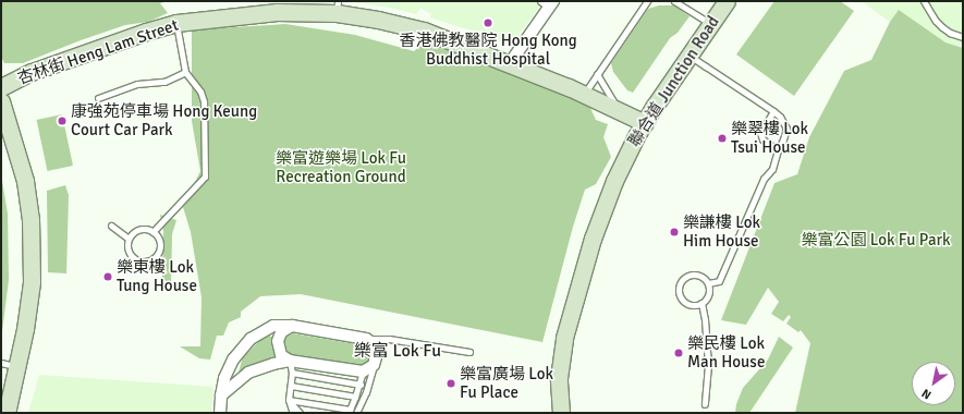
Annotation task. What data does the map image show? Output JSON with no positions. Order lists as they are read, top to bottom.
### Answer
{
  "streets": {
    "main road": ["杏林街 Heng Lam Street", "聯合道 Junction Road"]
  },
  "crossings": [
    ["杏林街 Heng Lam Street", "聯合道 Junction Road"]
  ],
  "districts": ["樂富 Lok Fu"],
  "parks": ["樂富遊樂場 Lok Fu Recreation Ground", "樂富公園 Lok Fu Park"],
  "places": [
    "香港佛教醫院 Hong Kong Buddhist Hospital",
    "康強苑停車場 Hong Keung Court Car Park",
    "樂翠樓 Lok Tsui House",
    "樂謙樓 Lok Him House",
    "樂東樓 Lok Tung House",
    "樂民樓 Lok Man House",
    "樂富廣場 Lok Fu Place"
  ],
  "north": "bottom left"
}
